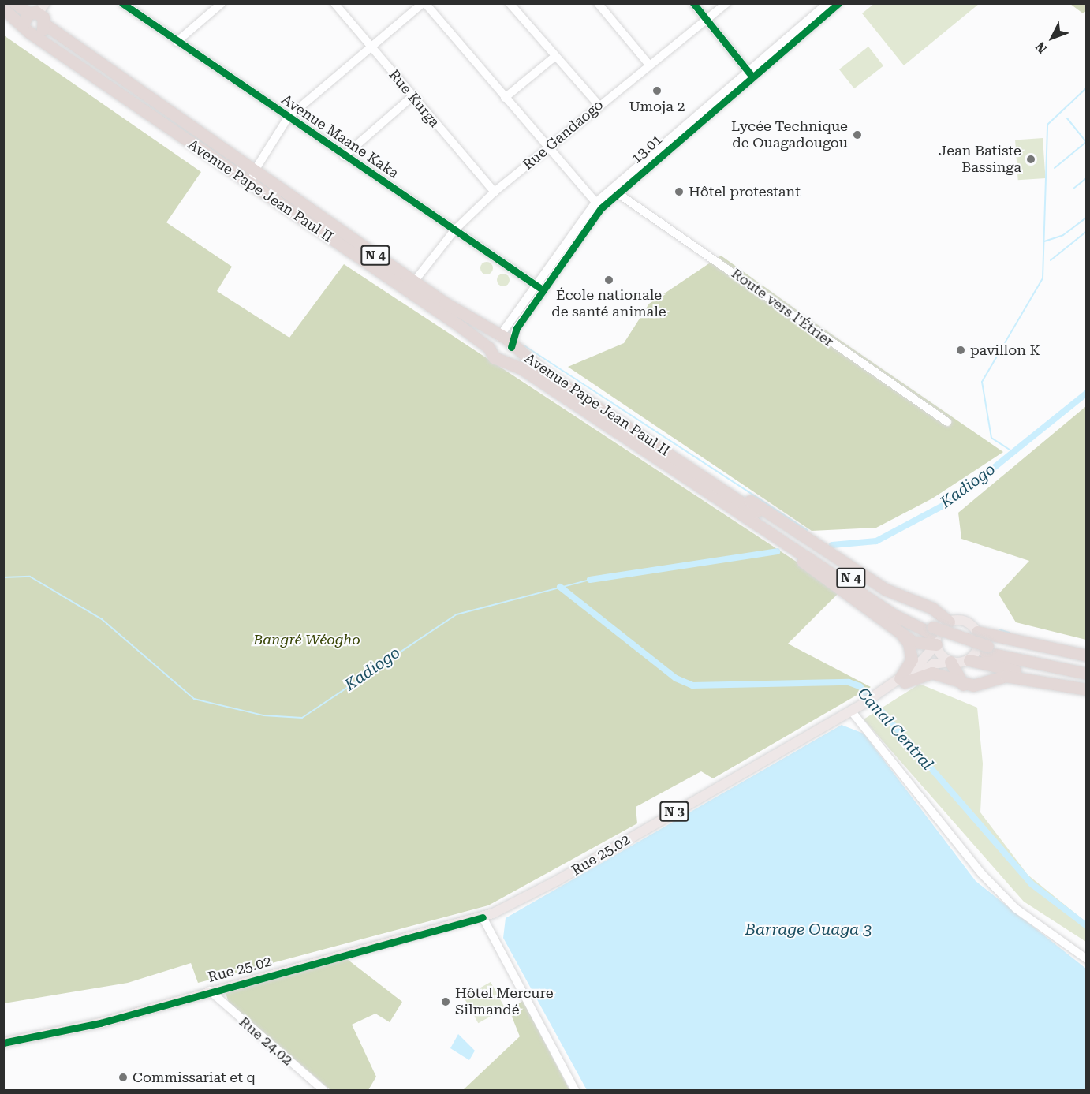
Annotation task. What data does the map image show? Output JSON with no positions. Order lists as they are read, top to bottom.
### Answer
{
  "streets": {
    "highway": ["Avenue Pape Jean Paul II", "N 4"],
    "main road": ["N 3", "Rue 25.02"],
    "street": [
      "Rue Kurga",
      "Rue Gandaogo",
      "Avenue Maane Kaka",
      "13.01",
      "Route vers l'Étrier",
      "Rue 24.02"
    ]
  },
  "crossings": [
    ["Rue Kurga", "Rue Gandaogo"],
    ["Rue Gandaogo", "Avenue Maane Kaka"],
    ["Rue Gandaogo", "Avenue Pape Jean Paul II"],
    ["Avenue Maane Kaka", "13.01"],
    ["13.01", "Avenue Pape Jean Paul II"],
    ["13.01", "Route vers l'Étrier"],
    ["Avenue Pape Jean Paul II", "N 4"],
    ["N 4", "N 3"],
    ["N 4", "Rue 25.02"],
    ["N 3", "Rue 25.02"],
    ["Rue 25.02", "Rue 24.02"]
  ],
  "water": ["Kadiogo", "Canal Central", "Barrage Ouaga 3"],
  "parks": ["Bangré Wéogho"],
  "places": [
    "Umoja 2",
    "Lycée Technique de Ouagadougou",
    "Jean Batiste Bassinga",
    "Hôtel protestant",
    "École nationale de santé animale",
    "pavillon K",
    "Hôtel Mercure Silmandé",
    "Commissariat et q"
  ],
  "north": "bottom left"
}
